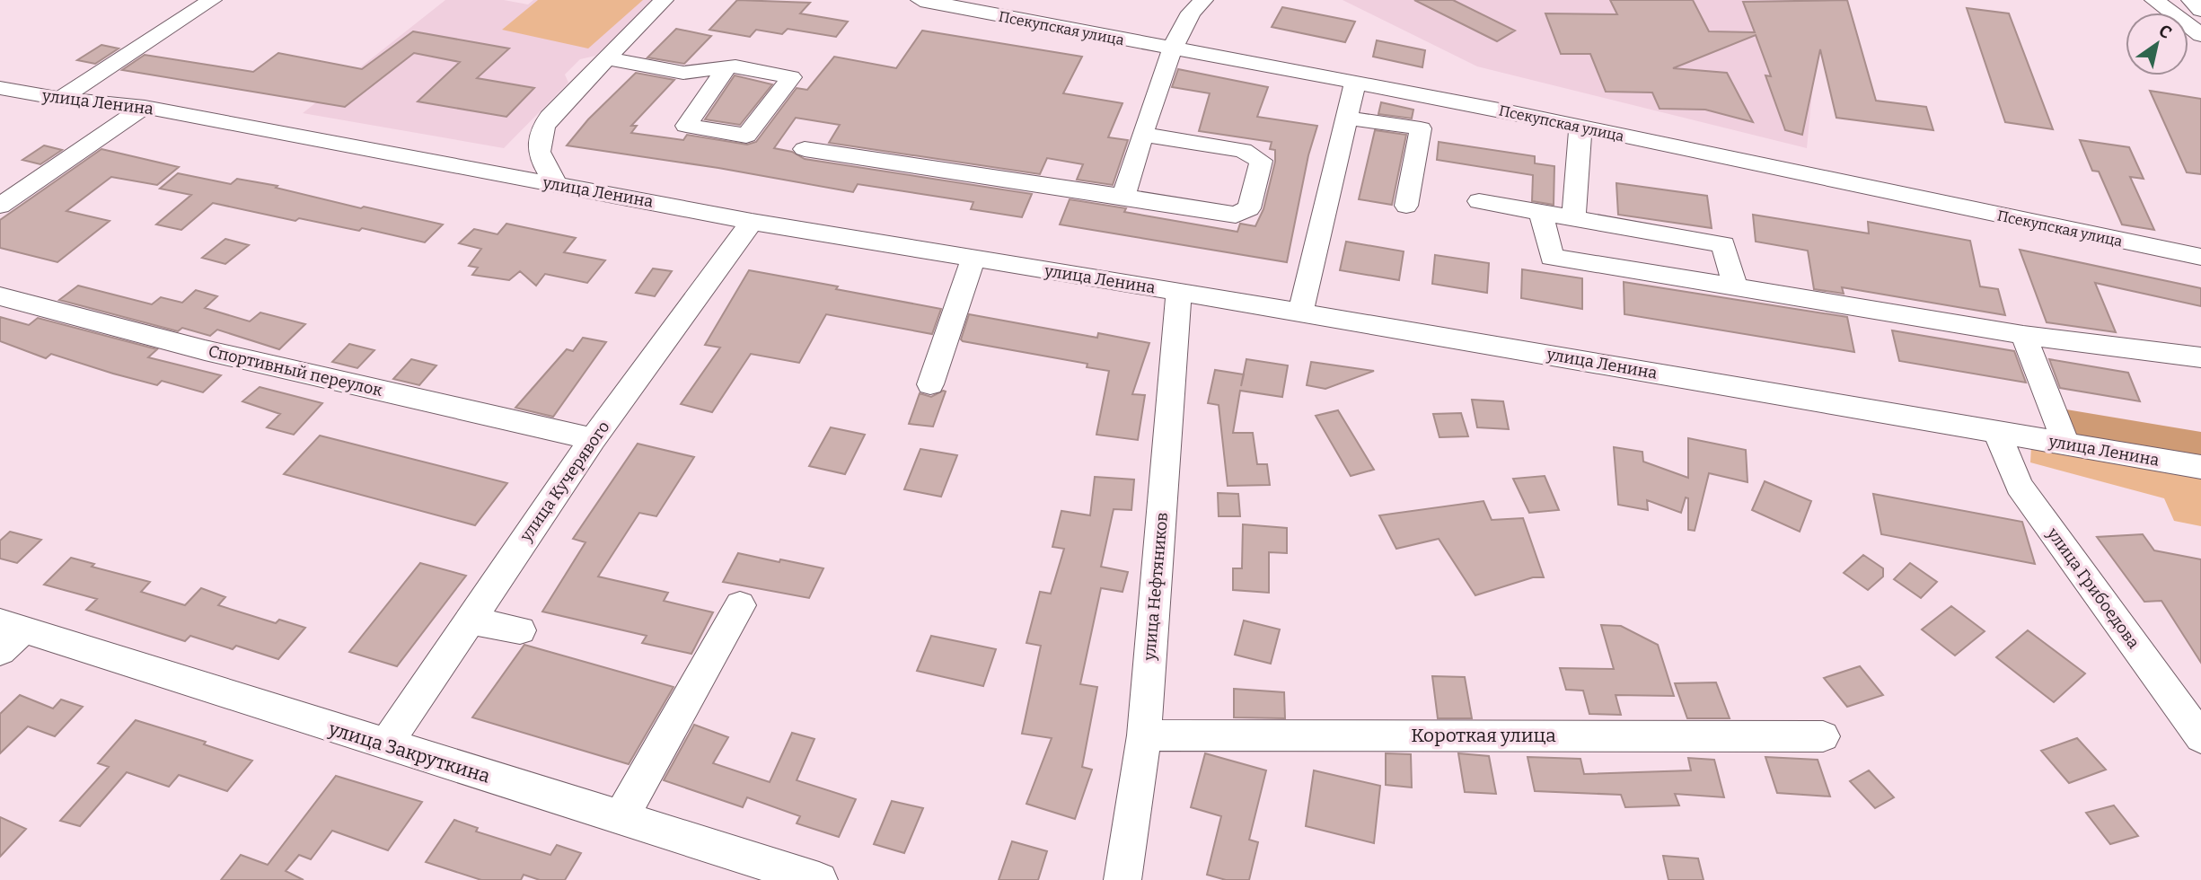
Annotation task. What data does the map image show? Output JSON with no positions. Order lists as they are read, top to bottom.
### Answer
{
  "streets": {
    "street": [
      "Псекупская улица",
      "улица Ленина",
      "Спортивный переулок",
      "улица Кучерявого",
      "улица Нефтяников",
      "улица Грибоедова",
      "Короткая улица",
      "улица Закруткина"
    ]
  },
  "crossings": [
    ["улица Ленина", "улица Кучерявого"],
    ["улица Ленина", "улица Нефтяников"],
    ["улица Ленина", "улица Грибоедова"],
    ["Спортивный переулок", "улица Кучерявого"],
    ["улица Кучерявого", "улица Закруткина"],
    ["улица Нефтяников", "Короткая улица"]
  ],
  "north": "top right"
}
